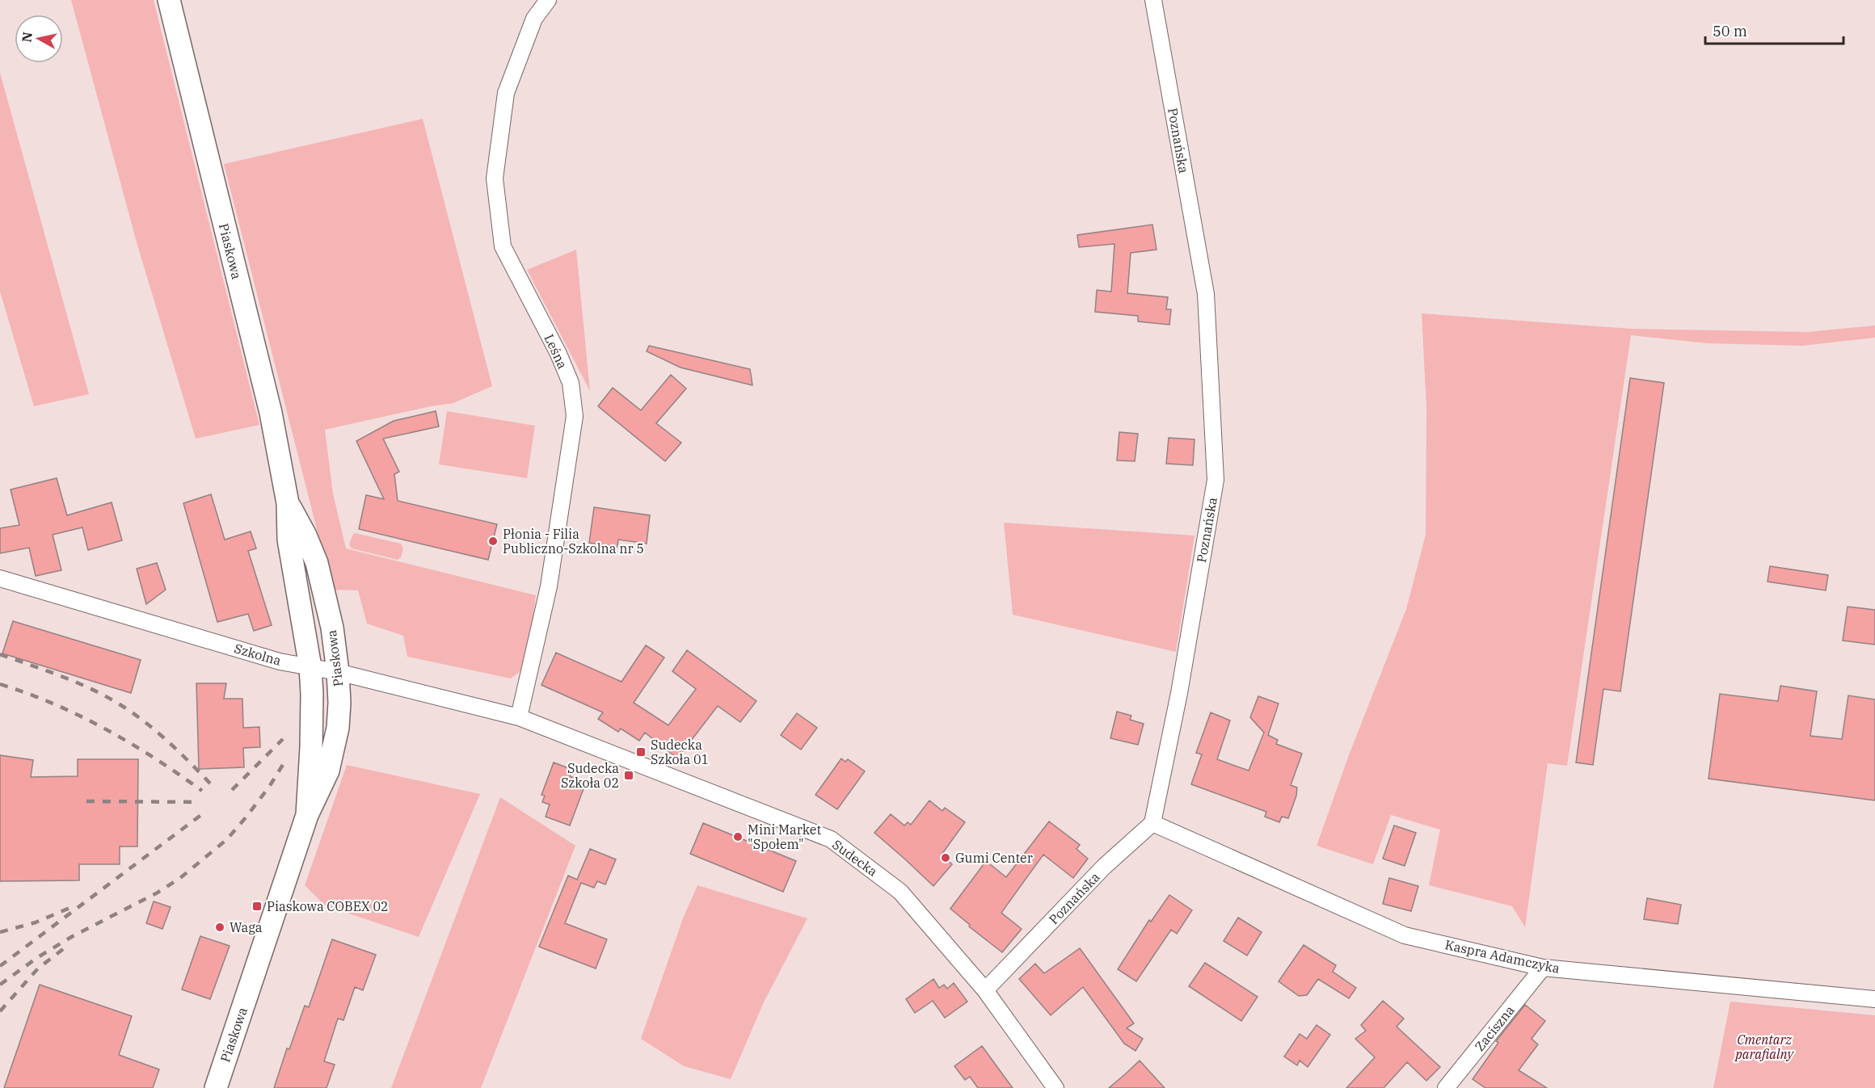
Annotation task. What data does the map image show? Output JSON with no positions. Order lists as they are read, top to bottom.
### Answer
{
  "streets": {
    "main road": ["Piaskowa"],
    "street": [
      "Poznańska",
      "Leśna",
      "Szkolna",
      "Sudecka",
      "Kaspra Adamczyka",
      "Zaciszna"
    ]
  },
  "crossings": [
    ["Poznańska", "Sudecka"],
    ["Poznańska", "Kaspra Adamczyka"],
    ["Piaskowa", "Szkolna"],
    ["Leśna", "Szkolna"],
    ["Leśna", "Sudecka"],
    ["Szkolna", "Sudecka"],
    ["Kaspra Adamczyka", "Zaciszna"]
  ],
  "parks": ["Cmentarz parafialny"],
  "places": {
    "other": [
      "Płonia - Filia Publiczno-Szkolna nr 5",
      "Mini Market \"Społem\"",
      "Gumi Center",
      "Waga"
    ],
    "transit": ["Sudecka Szkoła 01", "Sudecka Szkoła 02", "Piaskowa COBEX 02"]
  },
  "scale_bar": "50 m",
  "north": "left"
}
